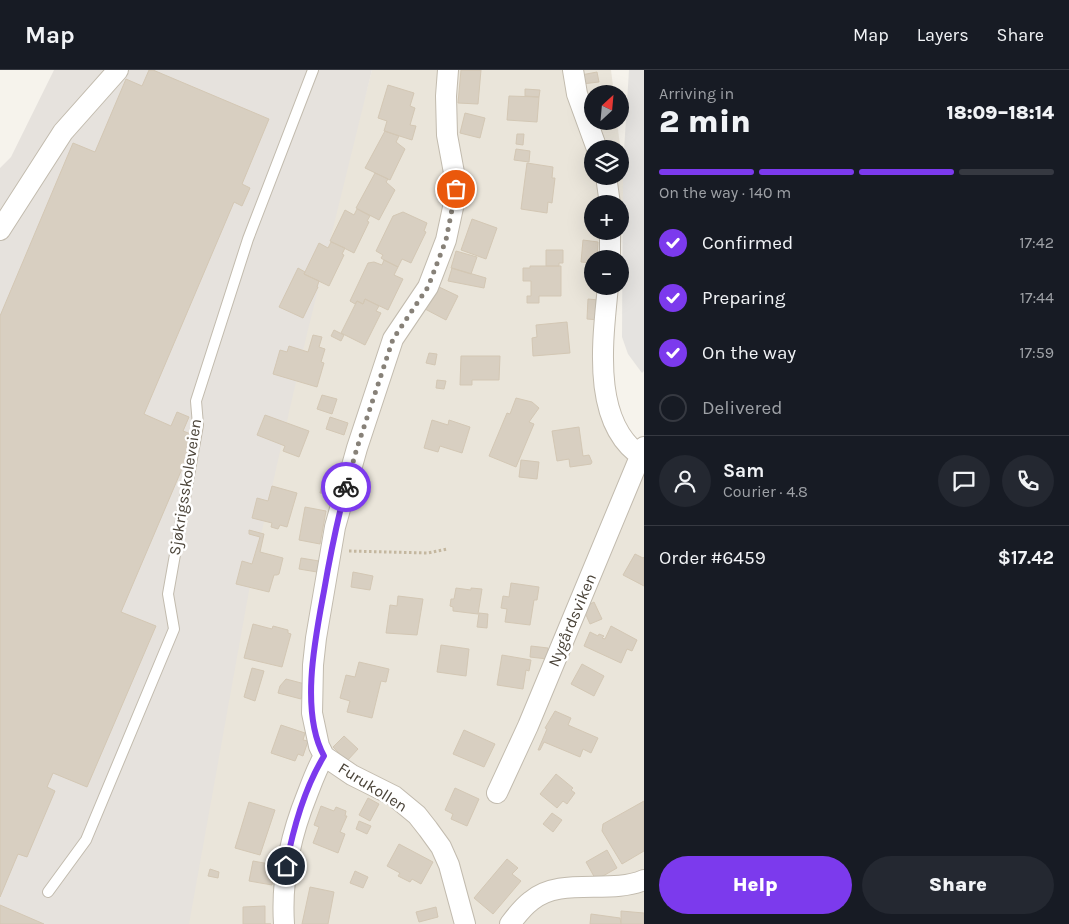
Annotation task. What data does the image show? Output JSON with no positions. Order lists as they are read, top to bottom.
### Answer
{
  "streets": {
    "street": ["Nygårdsviken", "Furukollen"],
    "lane": ["Sjøkrigsskoleveien"]
  },
  "north": "top right",
  "page": {
    "header": "Map",
    "nav": ["Map", "Layers", "Share"],
    "heading": ["2 min", "Arriving in", "18:09–18:14"],
    "panel": [
      "Sam",
      "Courier · 4.8",
      "Order #6459",
      "$17.42"
    ],
    "map_buttons": ["+", "−"],
    "bar": "On the way · 140 m",
    "list": [
      ["Confirmed", "17:42"],
      ["Preparing", "17:44"],
      ["On the way", "17:59"],
      "Delivered"
    ],
    "buttons": ["Help", "Share"]
  }
}
